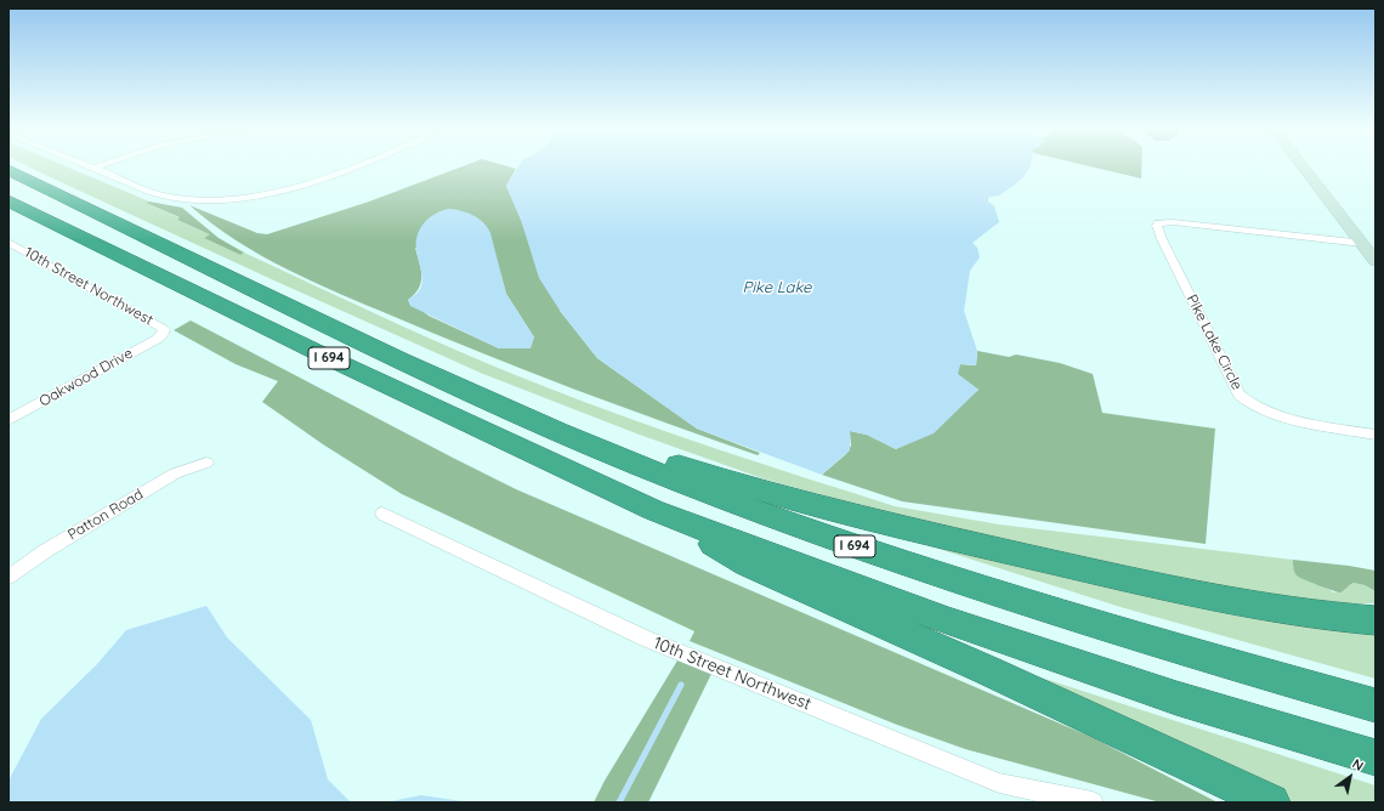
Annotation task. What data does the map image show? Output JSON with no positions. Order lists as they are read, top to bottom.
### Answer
{
  "streets": {
    "highway": ["I 694"],
    "street": [
      "10th Street Northwest",
      "Pike Lake Circle",
      "Oakwood Drive",
      "Patton Road"
    ]
  },
  "crossings": [
    ["10th Street Northwest", "Oakwood Drive"]
  ],
  "water": ["Pike Lake"],
  "north": "top right"
}
